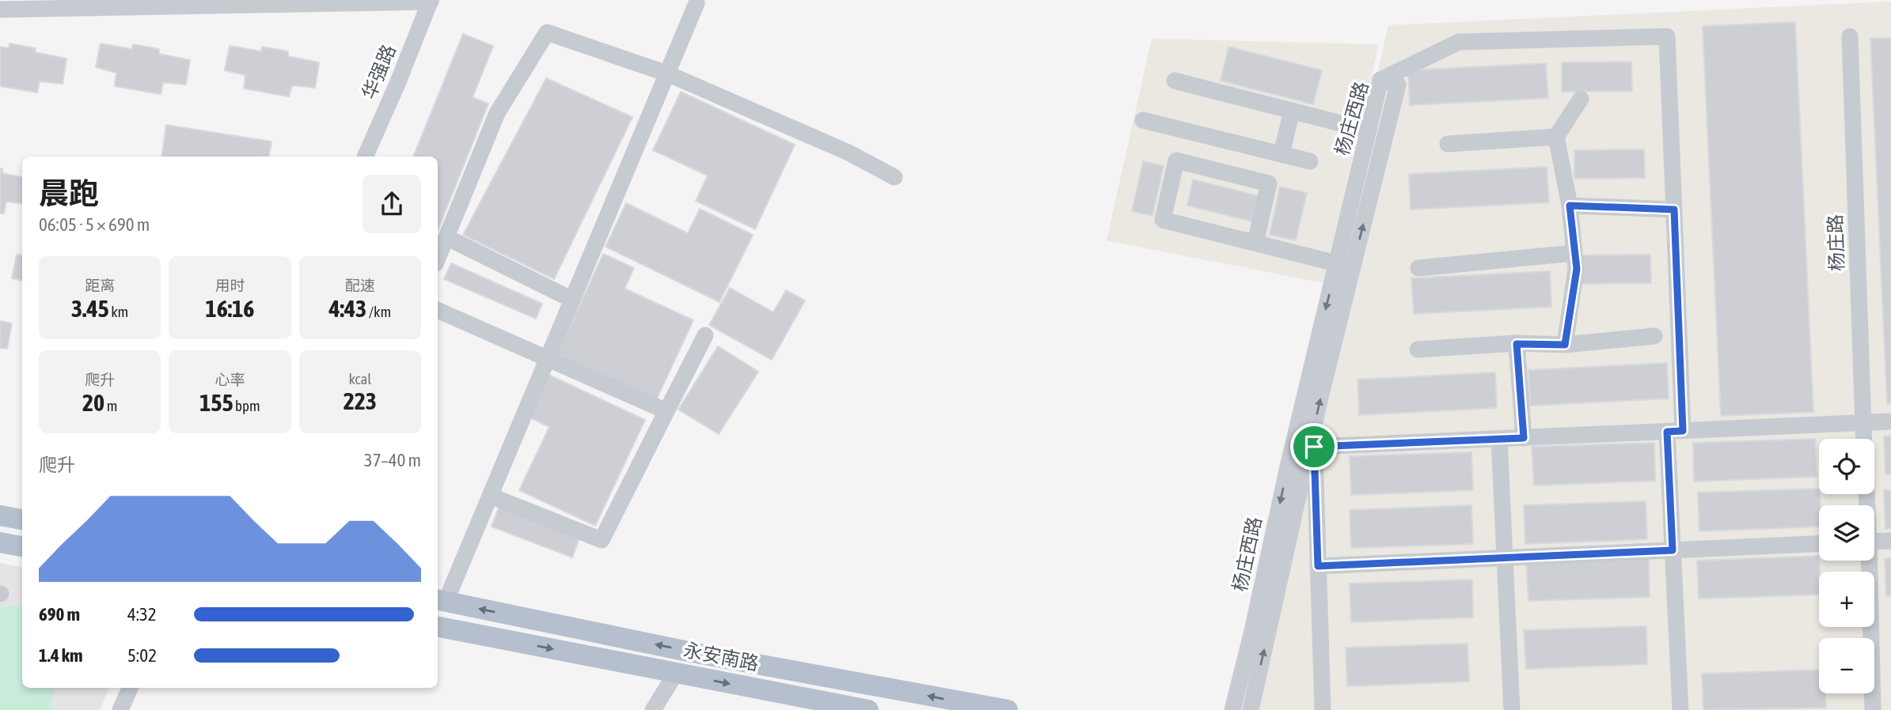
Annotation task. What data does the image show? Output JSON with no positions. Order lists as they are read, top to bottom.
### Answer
{
  "streets": {
    "main road": ["永安南路"],
    "street": ["华强路", "杨庄西路", "杨庄路"]
  },
  "page": {
    "heading": ["晨跑", "06:05 · 5 × 690 m"],
    "stats": [
      ["距离", "3.45 km"],
      ["用时", "16:16"],
      ["配速", "4:43 /km"],
      ["爬升", "20 m"],
      ["心率", "155 bpm"],
      ["kcal", "223"]
    ],
    "map_buttons": ["+", "−"],
    "chart": ["爬升", "37–40 m"],
    "list": [
      {
        "name": "690 m",
        "note": "4:32"
      },
      {
        "name": "1.4 km",
        "note": "5:02"
      }
    ]
  }
}
